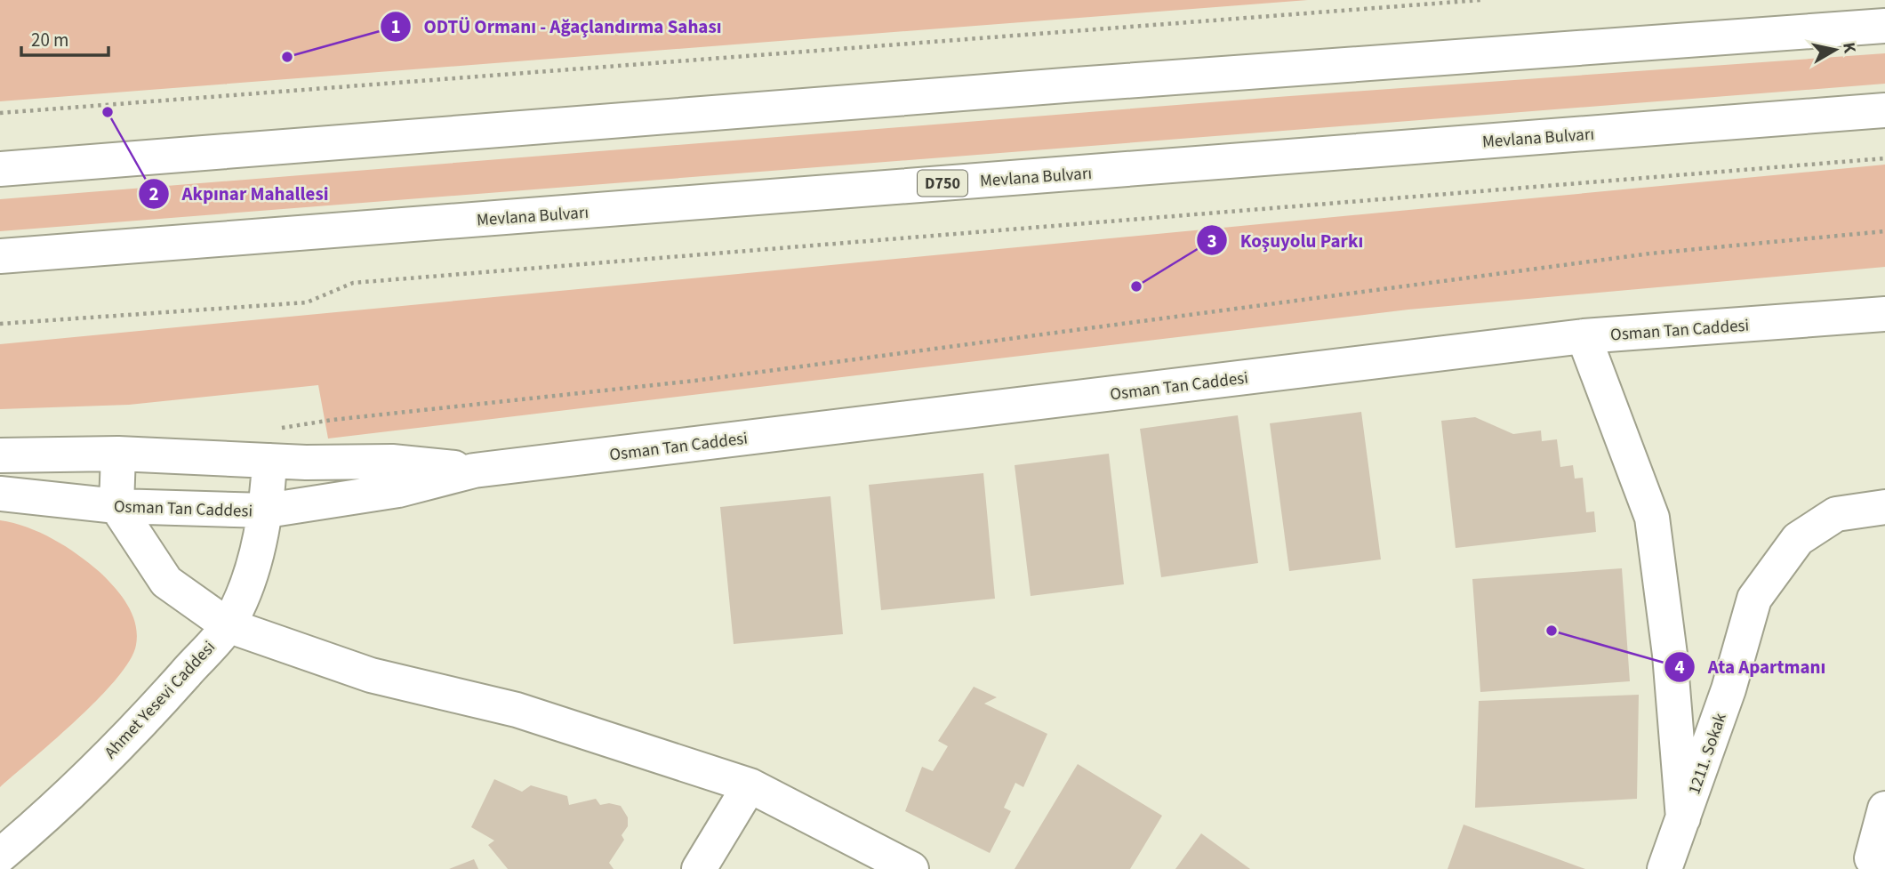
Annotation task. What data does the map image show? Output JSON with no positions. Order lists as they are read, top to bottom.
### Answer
{
  "streets": {
    "main road": [
      "Mevlana Bulvarı",
      "D750",
      "Osman Tan Caddesi",
      "Ahmet Yesevi Caddesi",
      "1211. Sokak"
    ]
  },
  "crossings": [
    ["Osman Tan Caddesi", "Ahmet Yesevi Caddesi"]
  ],
  "places": [
    "ODTÜ Ormanı - Ağaçlandırma Sahası",
    "Akpınar Mahallesi",
    "Koşuyolu Parkı",
    "Ata Apartmanı"
  ],
  "scale_bar": "20 m",
  "north": "right"
}
